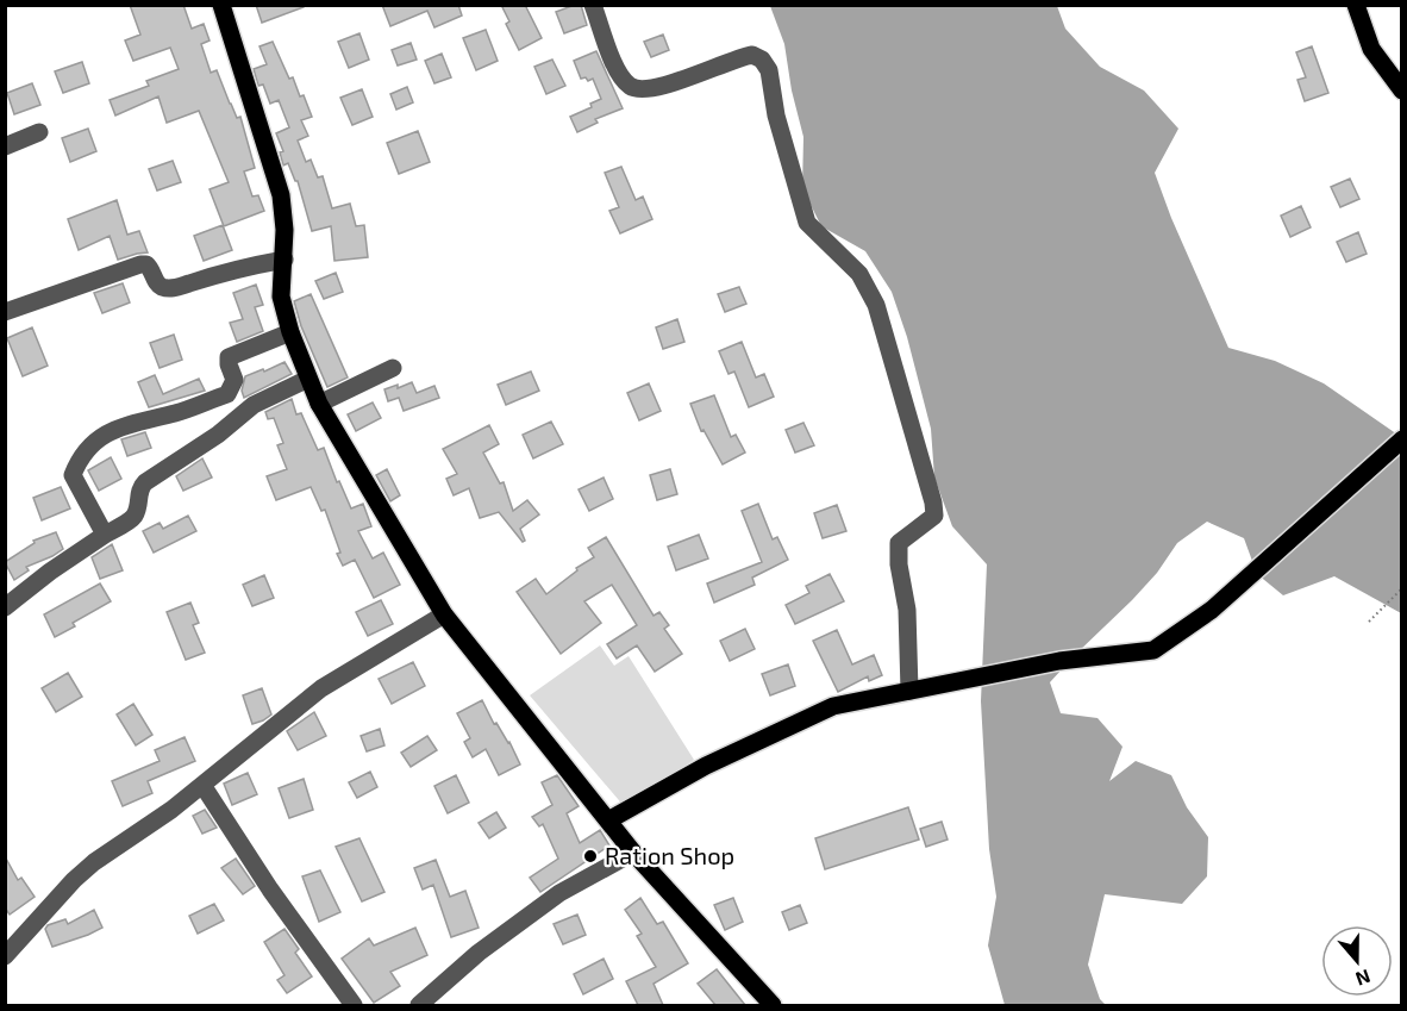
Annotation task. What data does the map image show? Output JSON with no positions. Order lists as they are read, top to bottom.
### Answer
{
  "places": ["Ration Shop"],
  "north": "bottom"
}
